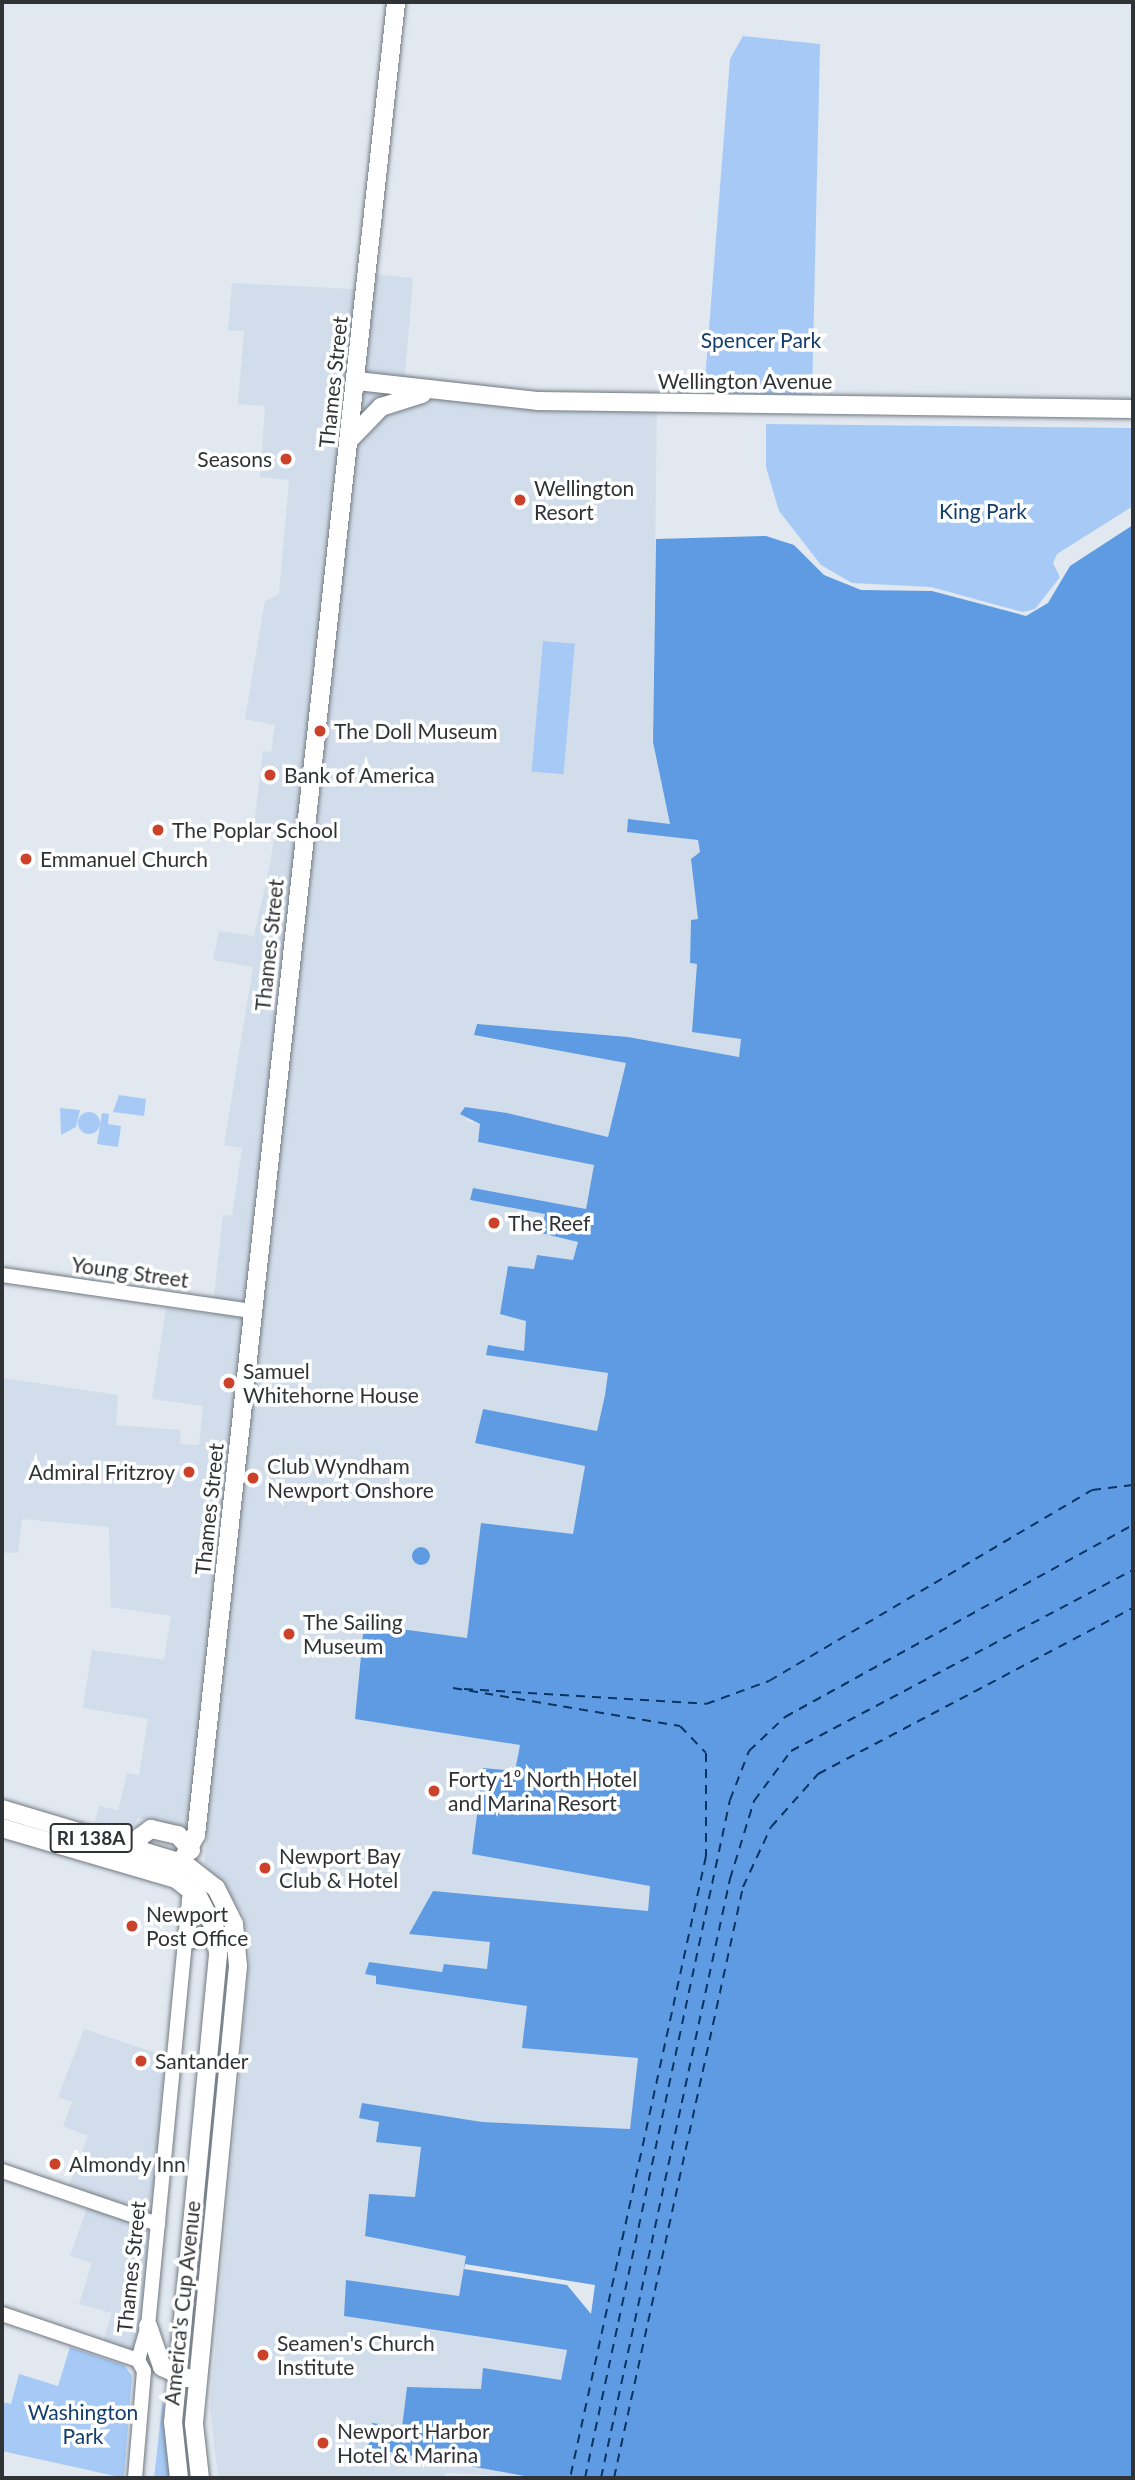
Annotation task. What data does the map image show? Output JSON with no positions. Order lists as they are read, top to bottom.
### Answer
{
  "streets": {
    "main road": [
      "Wellington Avenue",
      "Thames Street",
      "RI 138A",
      "America's Cup Avenue"
    ],
    "street": ["Young Street"]
  },
  "crossings": [
    ["Wellington Avenue", "Thames Street"],
    ["Thames Street", "Young Street"],
    ["Thames Street", "RI 138A"],
    ["Thames Street", "America's Cup Avenue"],
    ["RI 138A", "America's Cup Avenue"]
  ],
  "parks": ["Spencer Park", "King Park", "Washington Park"],
  "places": [
    "Seasons",
    "Wellington Resort",
    "The Doll Museum",
    "Bank of America",
    "The Poplar School",
    "Emmanuel Church",
    "The Reef",
    "Samuel Whitehorne House",
    "Admiral Fritzroy",
    "Club Wyndham Newport Onshore",
    "The Sailing Museum",
    "Forty 1⁰ North Hotel and Marina Resort",
    "Newport Bay Club & Hotel",
    "Newport Post Office",
    "Santander",
    "Almondy Inn",
    "Seamen's Church Institute",
    "Newport Harbor Hotel & Marina"
  ]
}
